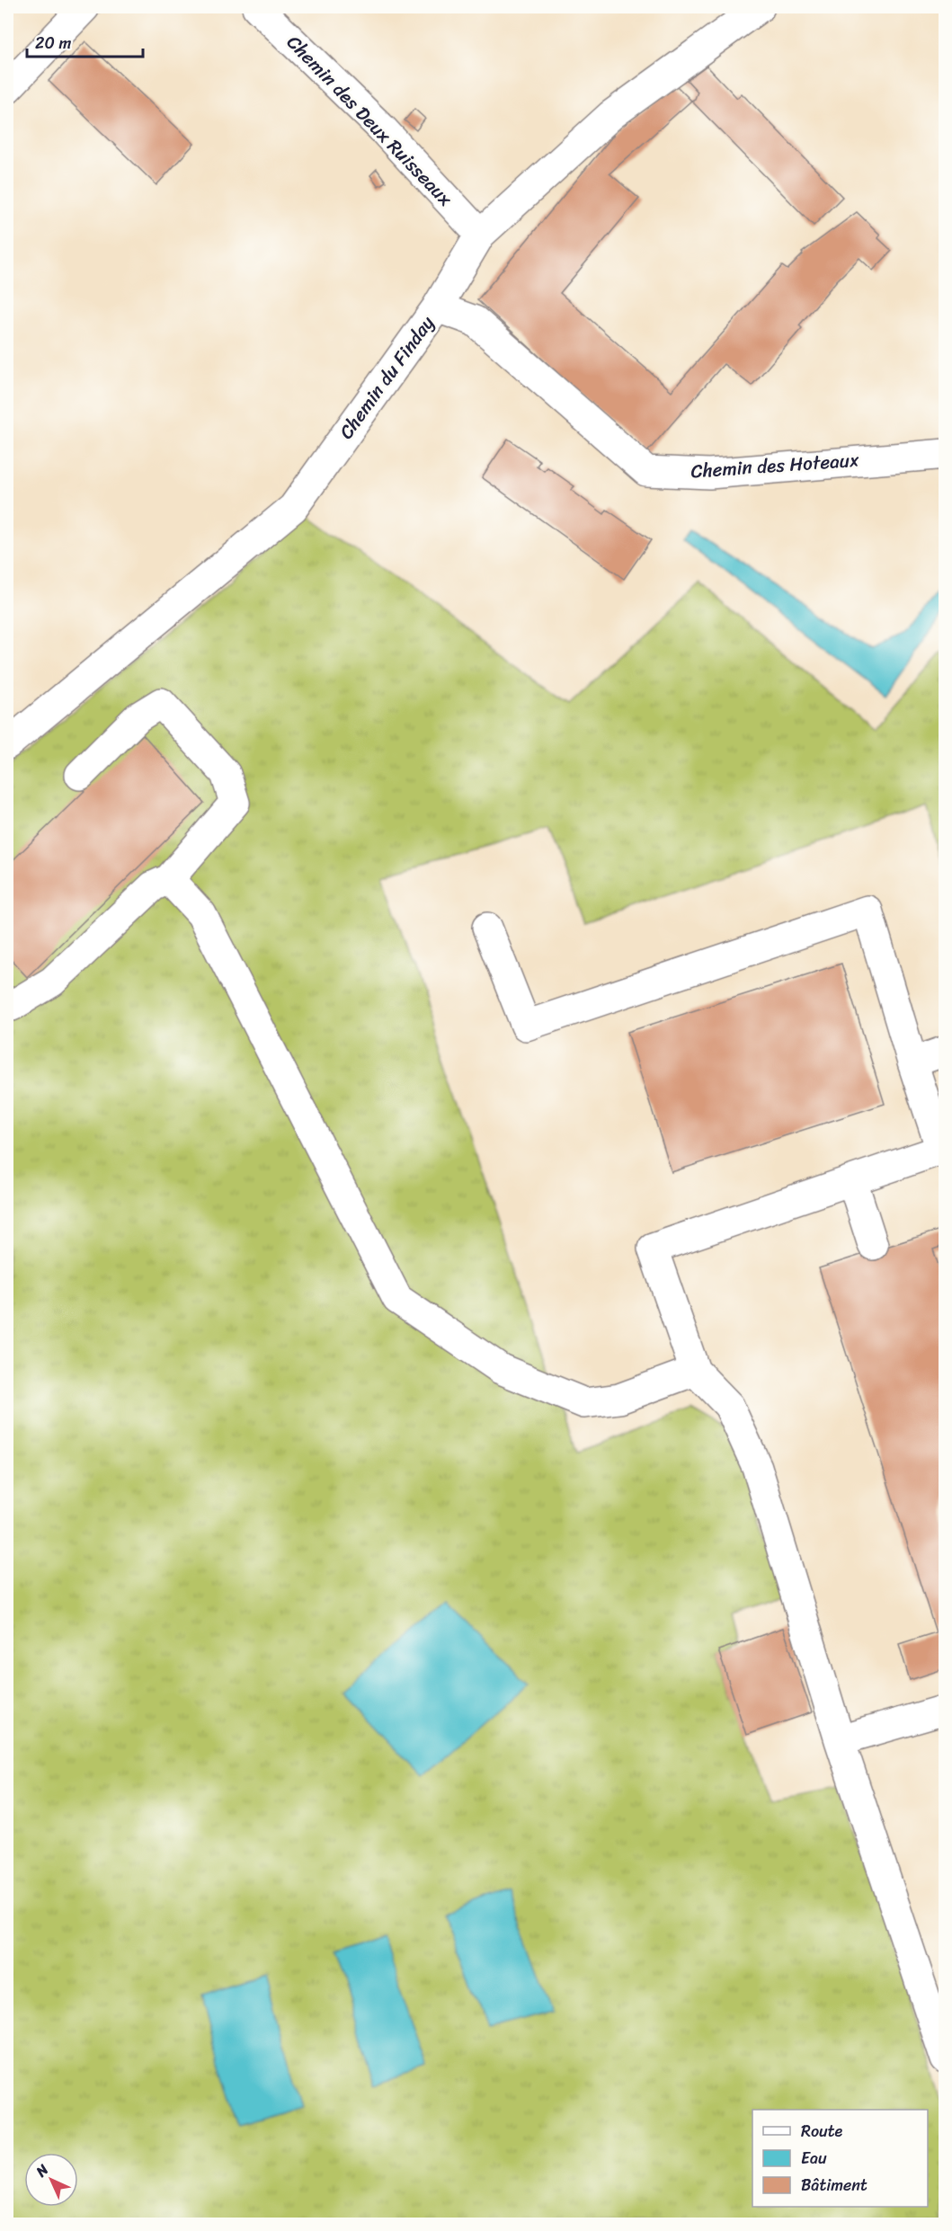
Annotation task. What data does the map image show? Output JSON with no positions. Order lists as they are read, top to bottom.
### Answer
{
  "streets": {
    "street": ["Chemin des Deux Ruisseaux", "Chemin du Finday", "Chemin des Hoteaux"]
  },
  "crossings": [
    ["Chemin des Deux Ruisseaux", "Chemin du Finday"],
    ["Chemin du Finday", "Chemin des Hoteaux"]
  ],
  "legend": ["Route", "Eau", "Bâtiment"],
  "scale_bar": "20 m",
  "north": "top left"
}
